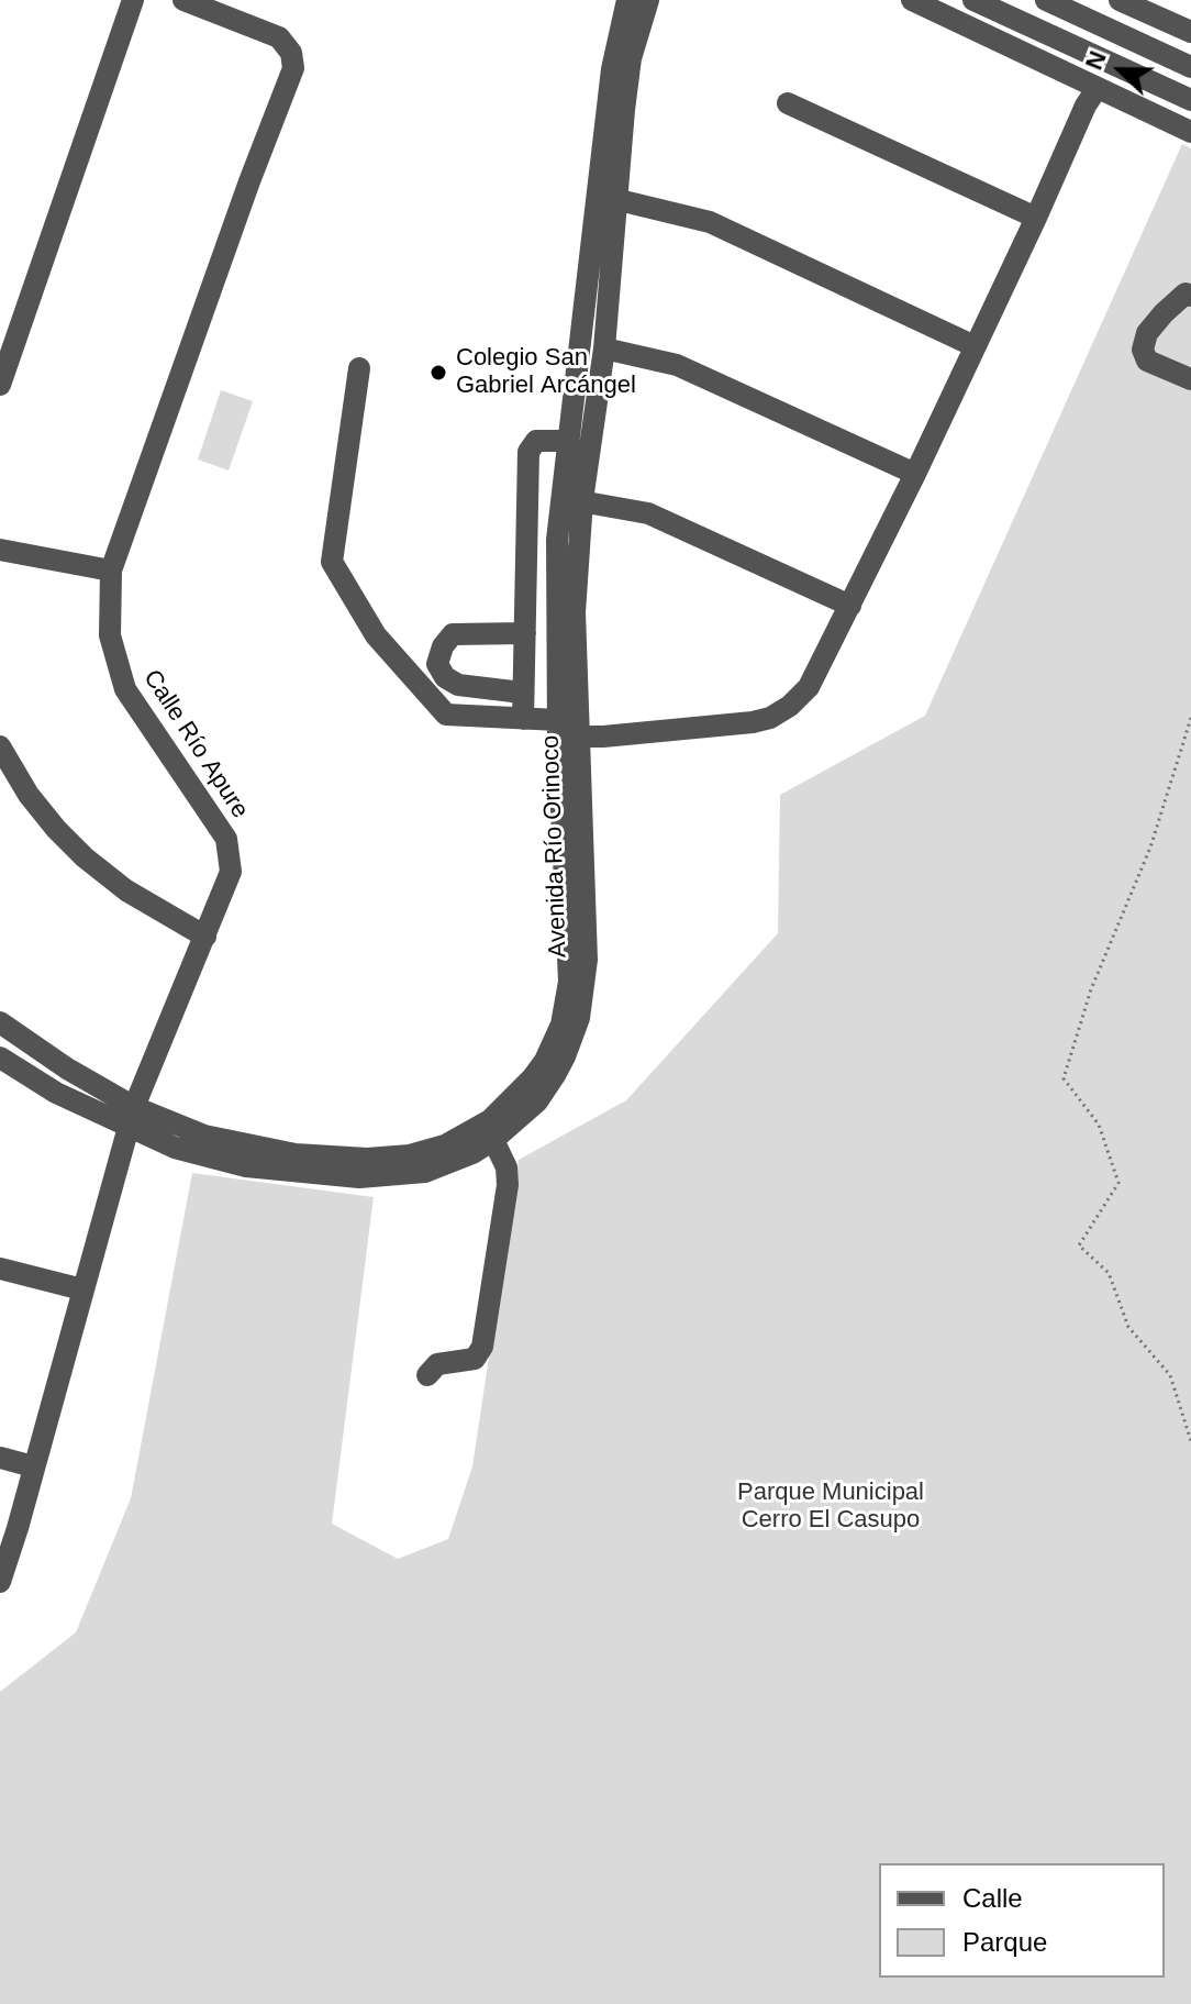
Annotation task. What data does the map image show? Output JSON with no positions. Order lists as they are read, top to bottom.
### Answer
{
  "streets": {
    "street": ["Calle Río Apure", "Avenida Río Orinoco"]
  },
  "crossings": [
    ["Calle Río Apure", "Avenida Río Orinoco"]
  ],
  "parks": ["Parque Municipal Cerro El Casupo"],
  "places": ["Colegio San Gabriel Arcángel"],
  "legend": ["Calle", "Parque"],
  "north": "left"
}
